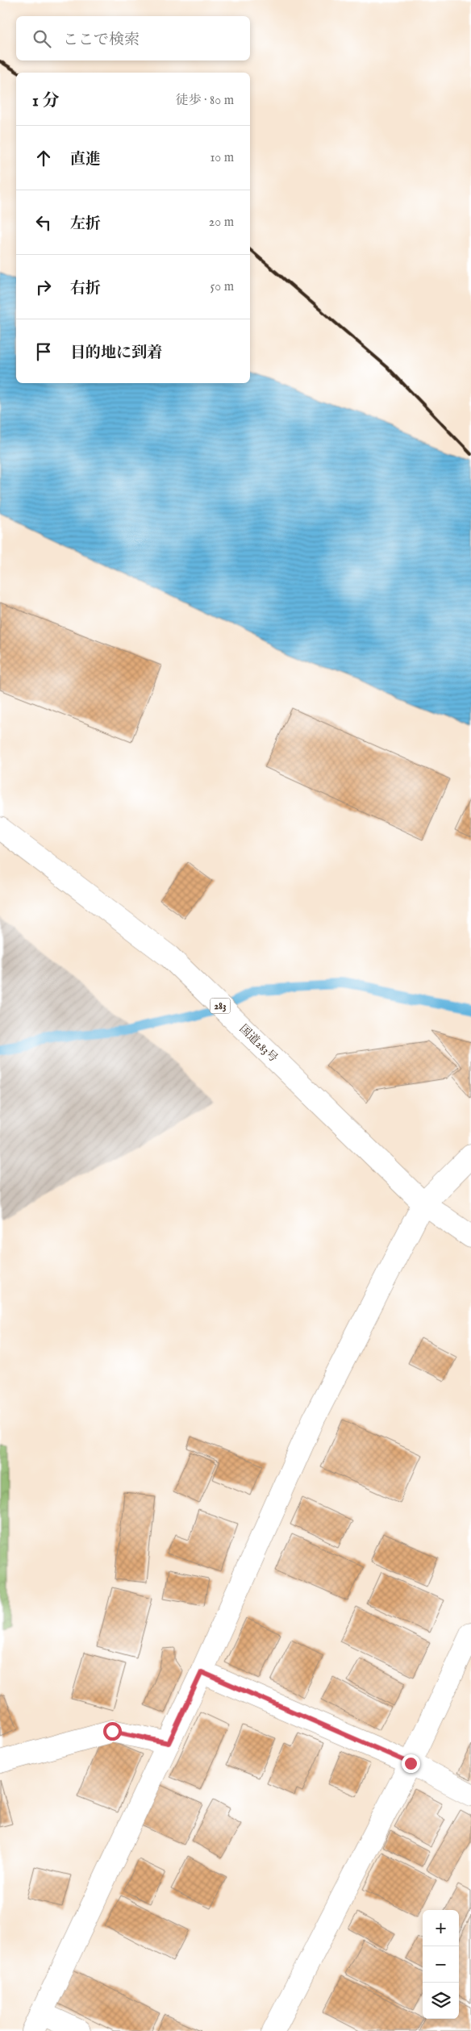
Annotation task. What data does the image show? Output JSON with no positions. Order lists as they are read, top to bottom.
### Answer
{
  "streets": {
    "main road": ["283", "国道283号"]
  },
  "page": {
    "search": "ここで検索",
    "heading": ["1 分", "徒歩 · 80 m"],
    "list": [
      ["直進", "10 m"],
      ["左折", "20 m"],
      ["右折", "50 m"],
      "目的地に到着"
    ],
    "map_buttons": ["+", "−"]
  }
}
